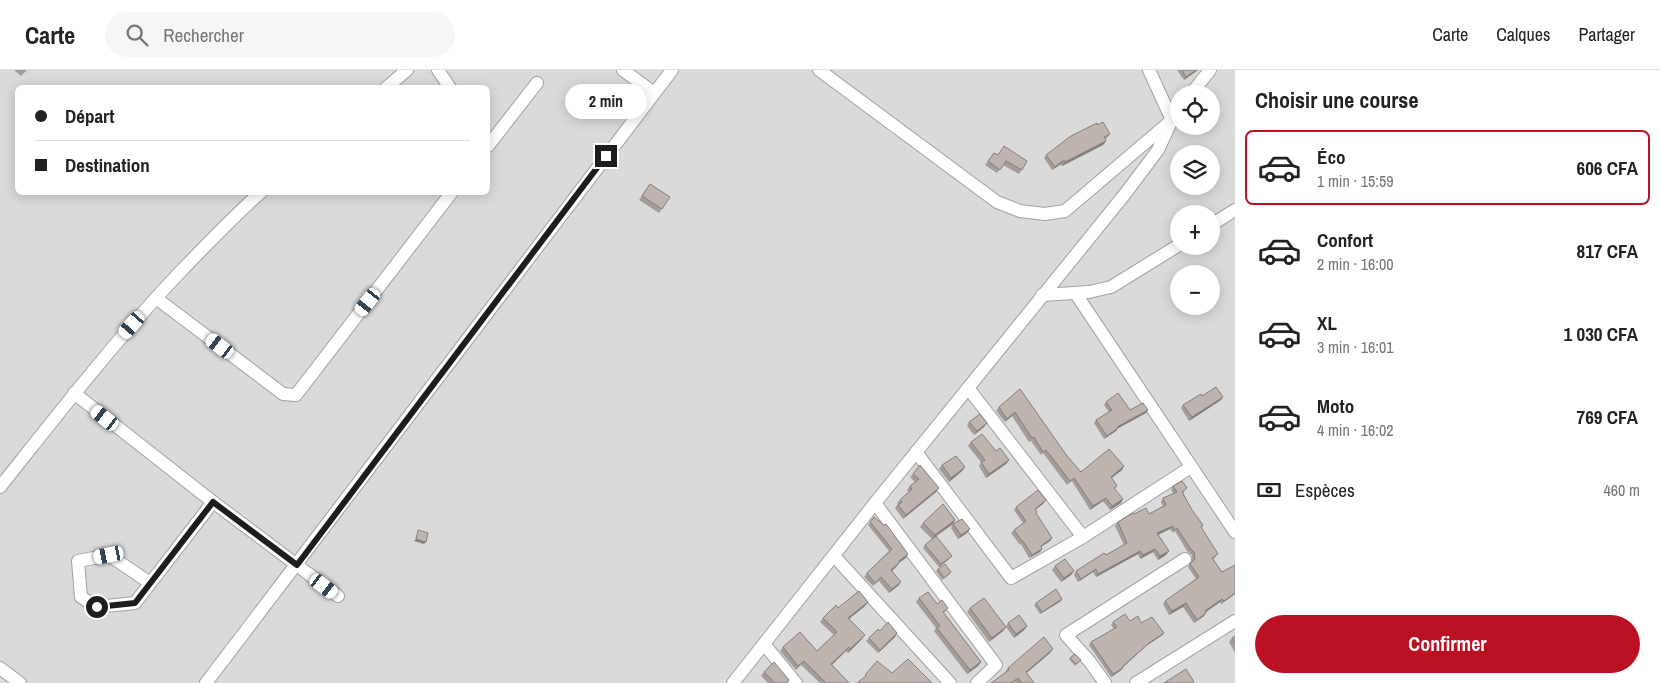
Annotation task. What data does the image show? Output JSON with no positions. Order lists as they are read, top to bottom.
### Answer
{
  "page": {
    "header": "Carte",
    "search": "Rechercher",
    "nav": ["Carte", "Calques", "Partager"],
    "heading": "Choisir une course",
    "bubble": "2 min",
    "map_buttons": ["+", "−"],
    "banner": ["Départ", "Destination"],
    "list": [
      {
        "name": "Éco",
        "note": "1 min · 15:59",
        "value": "606 CFA"
      },
      {
        "name": "Confort",
        "note": "2 min · 16:00",
        "value": "817 CFA"
      },
      {
        "name": "XL",
        "note": "3 min · 16:01",
        "value": "1 030 CFA"
      },
      {
        "name": "Moto",
        "note": "4 min · 16:02",
        "value": "769 CFA"
      }
    ],
    "pay": ["Espèces", "460 m"],
    "buttons": "Confirmer"
  }
}
